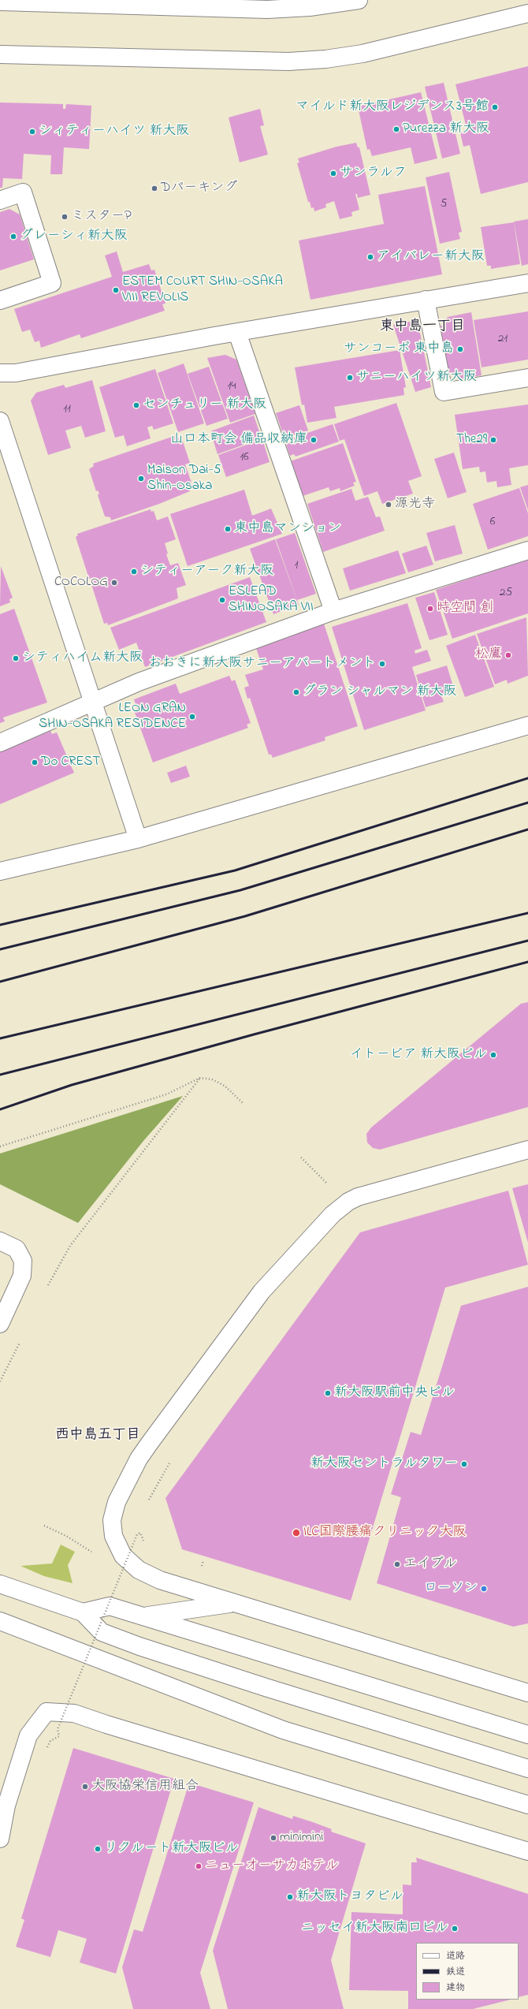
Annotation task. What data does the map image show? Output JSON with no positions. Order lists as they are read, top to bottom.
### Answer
{
  "districts": ["東中島一丁目", "西中島五丁目"],
  "places": [
    "マイルド新大阪レジデンス3号館",
    "Purezza 新大阪",
    "シィティーハイツ 新大阪",
    "サンラルフ",
    "Dパーキング",
    "ミスターP",
    "グレーシィ新大阪",
    "アイバレー新大阪",
    "ESTEM COURT SHIN-OSAKA VIII REVOLIS",
    "サンコーポ 東中島",
    "サニーハイツ新大阪",
    "センチュリー 新大阪",
    "山口本町会 備品収納庫",
    "The29",
    "Maison Dai-5 Shin-Osaka",
    "源光寺",
    "東中島マンション",
    "シティーアーク新大阪",
    "COCOLOG",
    "ESLEAD SHINOSAKA VII",
    "時空間 創",
    "松鷹",
    "シティハイム新大阪",
    "おおきに新大阪サニーアパートメント",
    "グラン シャルマン 新大阪",
    "LEON GRAN SHIN-OSAKA RESIDENCE",
    "Do CREST",
    "イトーピア 新大阪ビル",
    "新大阪駅前中央ビル",
    "新大阪セントラルタワー",
    "ILC国際腰痛クリニック大阪",
    "エイブル",
    "ローソン",
    "大阪協栄信用組合",
    "minimini",
    "リクルート新大阪ビル",
    "ニューオーサカホテル",
    "新大阪トヨタビル",
    "ニッセイ新大阪南口ビル"
  ],
  "house_numbers": [
    "5",
    "21",
    "14",
    "11",
    "16",
    "6",
    "1",
    "25"
  ],
  "legend": ["道路", "鉄道", "建物"]
}
